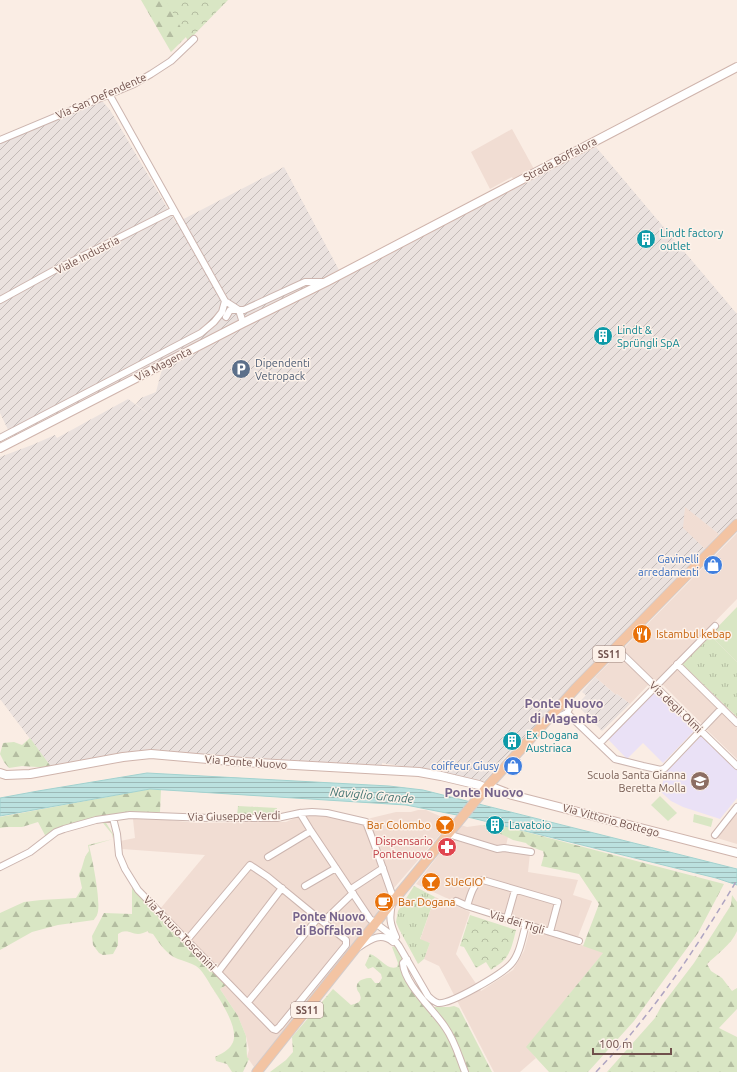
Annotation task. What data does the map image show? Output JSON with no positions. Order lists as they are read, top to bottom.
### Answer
{
  "streets": {
    "main road": ["SS11"],
    "street": [
      "Via San Defendente",
      "Strada Boffalora",
      "Viale Industria",
      "Via Magenta",
      "Via degli Olmi",
      "Via Ponte Nuovo",
      "Via Giuseppe Verdi",
      "Via Vittorio Bottego",
      "Via dei Tigli",
      "Via Arturo Toscanini"
    ]
  },
  "crossings": [
    ["Strada Boffalora", "Via Magenta"],
    ["SS11", "Via degli Olmi"],
    ["SS11", "Via Ponte Nuovo"],
    ["SS11", "Via Giuseppe Verdi"],
    ["SS11", "Via Vittorio Bottego"],
    ["Via Ponte Nuovo", "Via Vittorio Bottego"],
    ["Via Giuseppe Verdi", "Via Arturo Toscanini"]
  ],
  "districts": ["Ponte Nuovo di Magenta", "Ponte Nuovo", "Ponte Nuovo di Boffalora"],
  "water": ["Naviglio Grande"],
  "places": {
    "building": [
      "Lindt factory outlet",
      "Lindt & Sprüngli SpA",
      "Ex Dogana Austriaca",
      "Lavatoio"
    ],
    "parking": ["Dipendenti Vetropack"],
    "shop": ["Gavinelli arredamenti", "coiffeur Giusy"],
    "restaurant": ["Istambul kebap"],
    "school or university": ["Scuola Santa Gianna Beretta Molla"],
    "bar": ["Bar Colombo", "SUeGIO'"],
    "pharmacy": ["Dispensario Pontenuovo"],
    "cafe": ["Bar Dogana"]
  },
  "scale_bar": "100 m"
}
